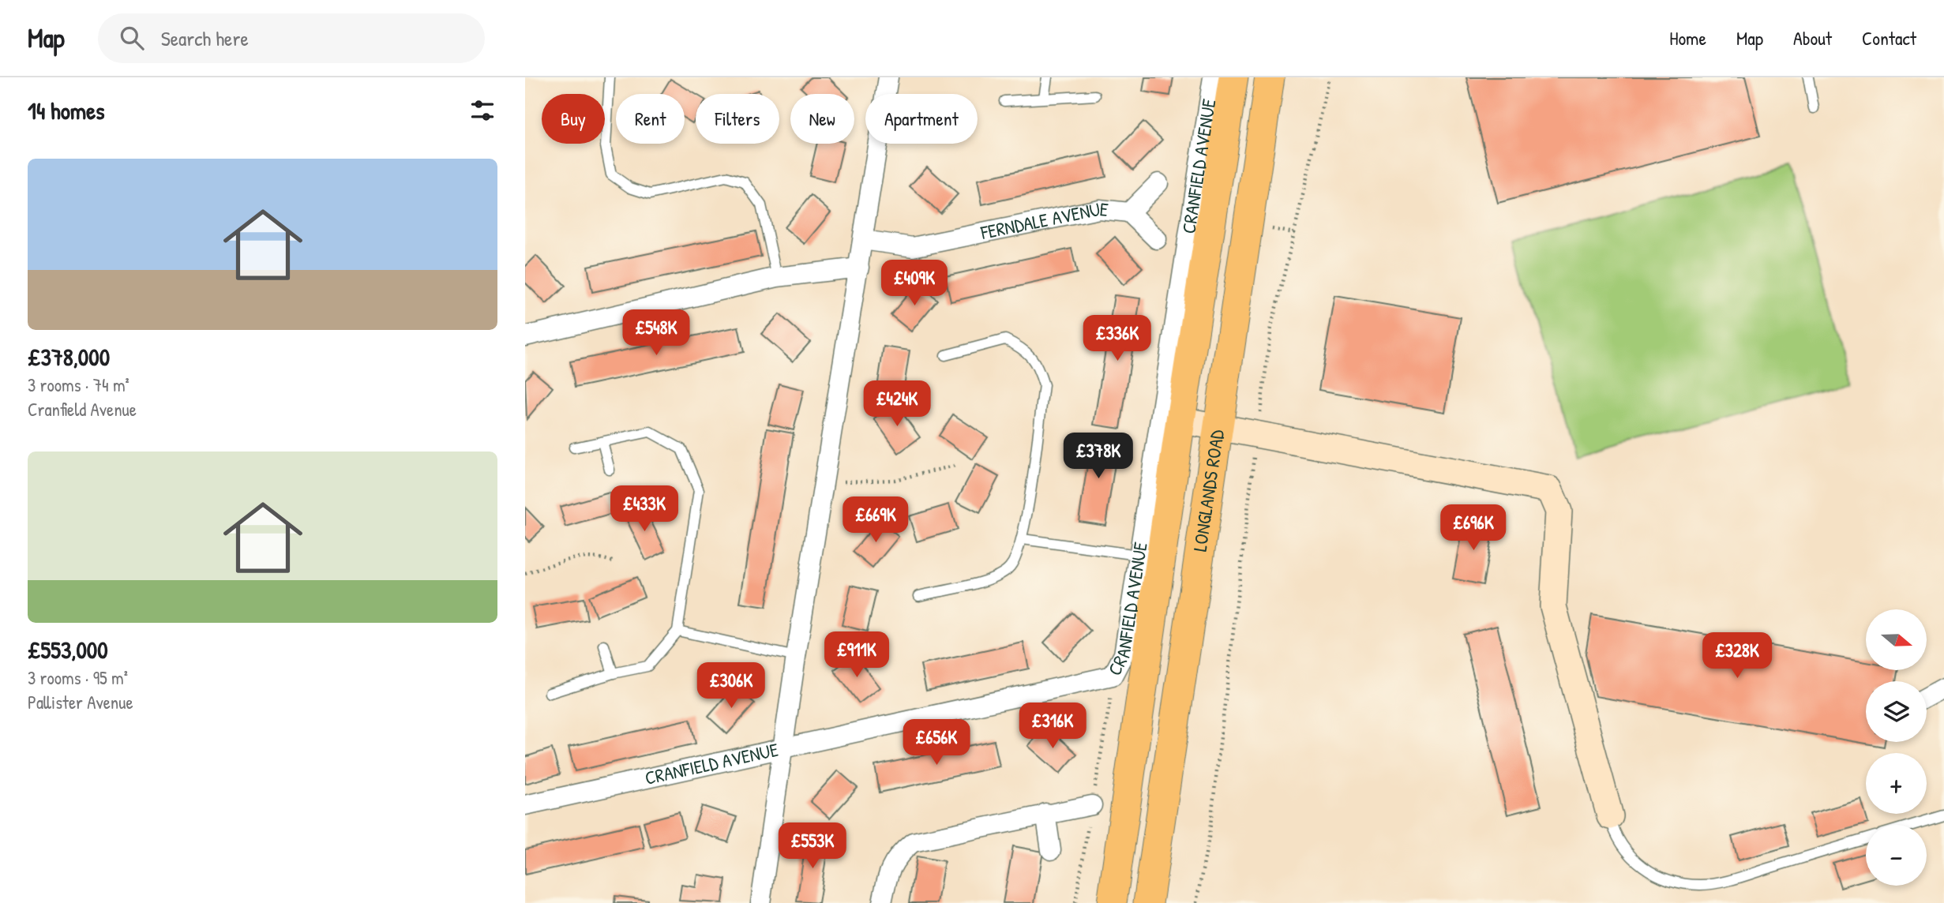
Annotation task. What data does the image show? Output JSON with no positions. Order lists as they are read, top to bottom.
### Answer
{
  "streets": {
    "main road": ["LONGLANDS ROAD"],
    "street": ["CRANFIELD AVENUE", "FERNDALE AVENUE"]
  },
  "north": "right",
  "page": {
    "header": "Map",
    "search": "Search here",
    "nav": [
      "Home",
      "Map",
      "About",
      "Contact"
    ],
    "heading": "14 homes",
    "chip": [
      "Buy",
      "Rent",
      "Filters",
      "New",
      "Apartment"
    ],
    "list": [
      {
        "name": "£378,000",
        "note": "3 rooms · 74 m² · Cranfield Avenue"
      },
      {
        "name": "£553,000",
        "note": "3 rooms · 95 m² · Pallister Avenue"
      }
    ],
    "price": [
      "£409K",
      "£548K",
      "£336K",
      "£424K",
      "£378K",
      "£433K",
      "£669K",
      "£696K",
      "£911K",
      "£328K",
      "£306K",
      "£316K",
      "£656K",
      "£553K"
    ],
    "map_buttons": ["+", "−"]
  }
}
